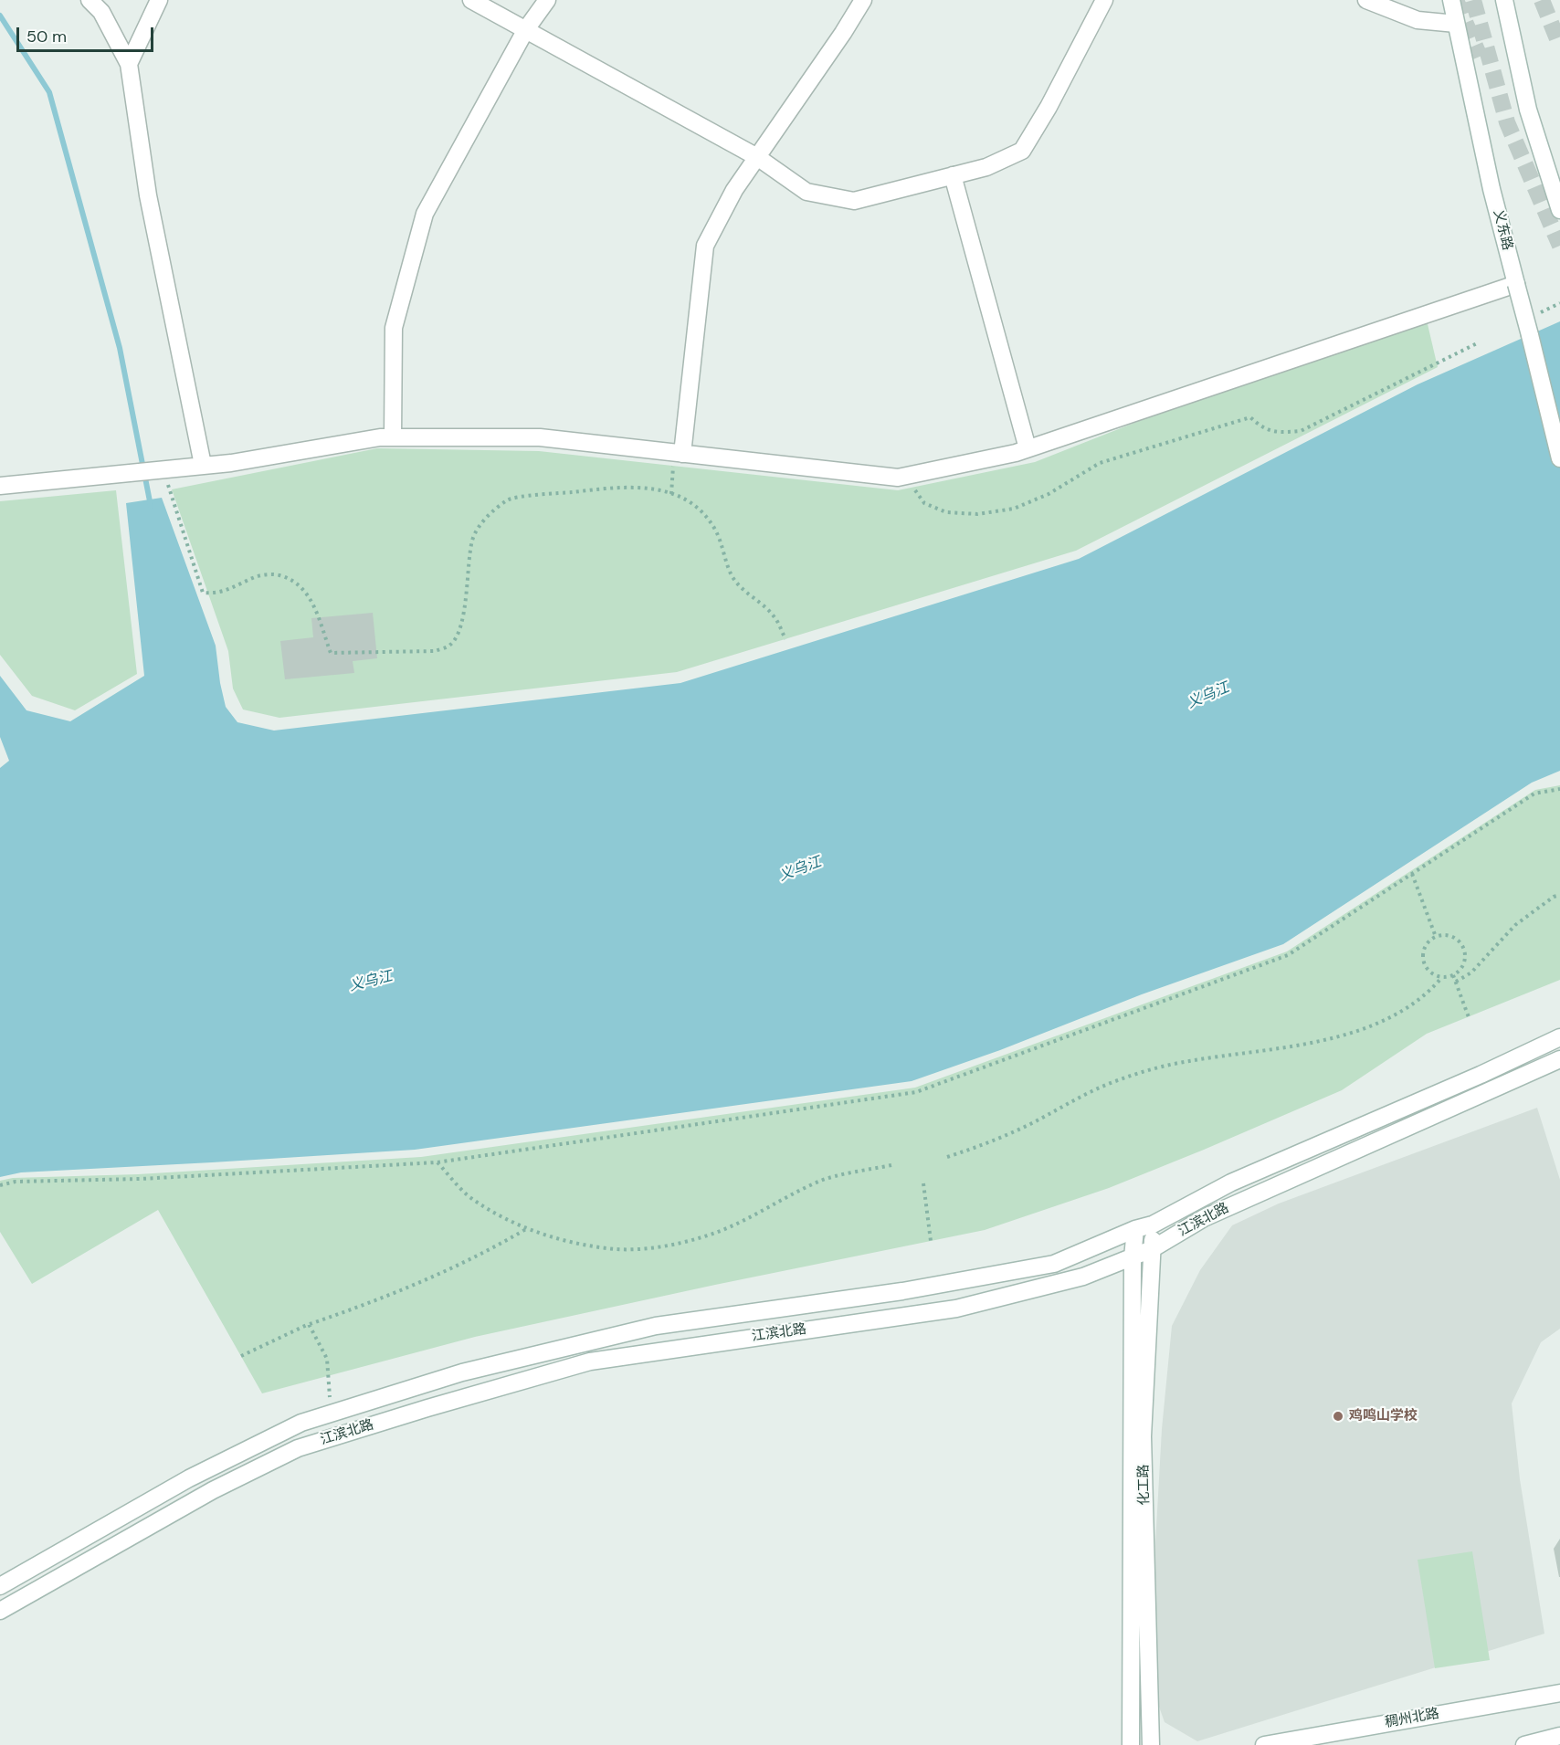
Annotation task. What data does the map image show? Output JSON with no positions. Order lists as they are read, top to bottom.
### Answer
{
  "streets": {
    "street": [
      "义东路",
      "江滨北路",
      "化工路",
      "稠州北路"
    ]
  },
  "crossings": [
    ["江滨北路", "化工路"]
  ],
  "water": ["义乌江"],
  "places": ["鸡鸣山学校"],
  "scale_bar": "50 m"
}
